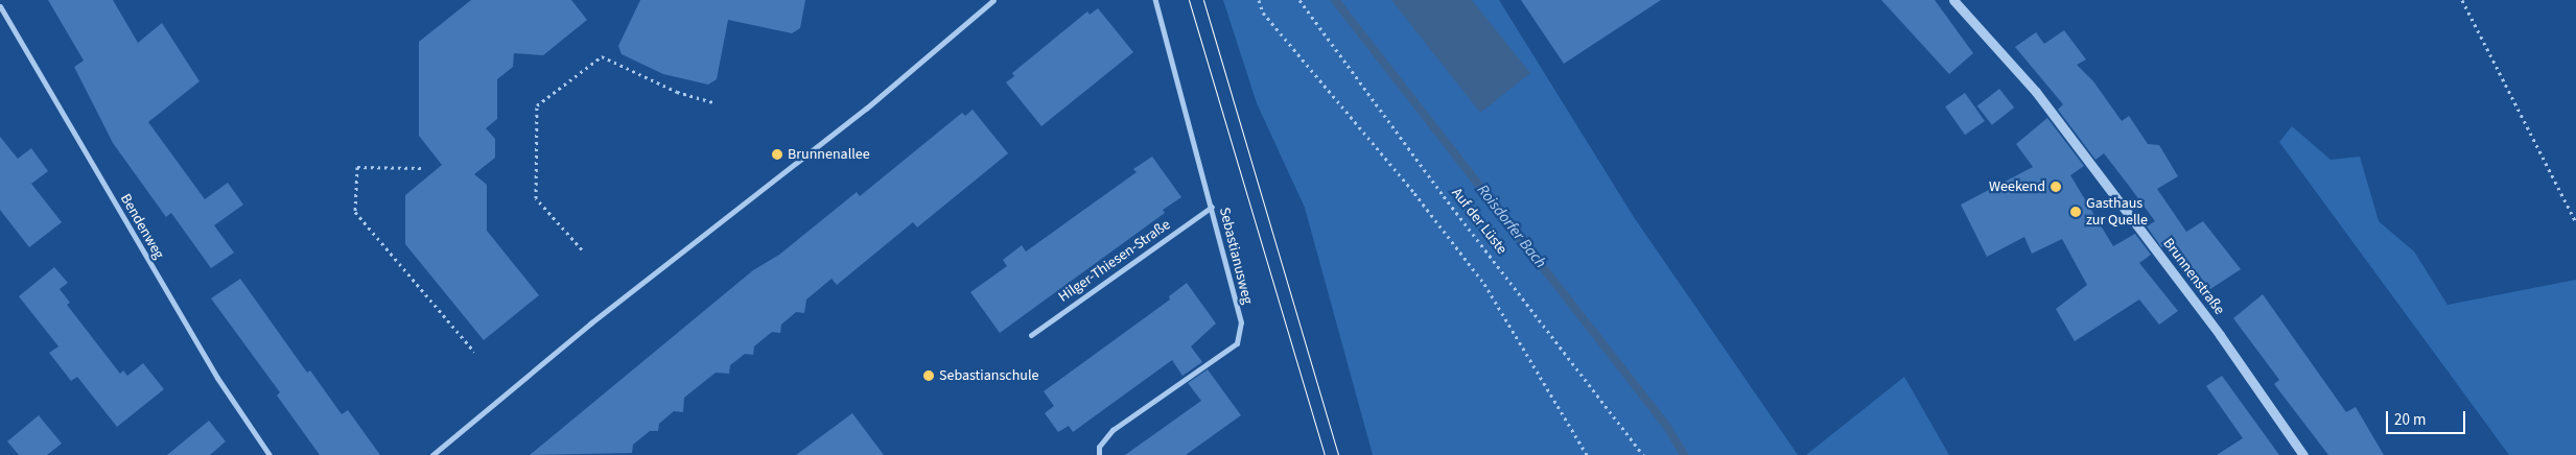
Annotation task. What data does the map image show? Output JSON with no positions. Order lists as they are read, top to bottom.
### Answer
{
  "streets": {
    "street": [
      "Bendenweg",
      "Sebastianusweg",
      "Hilger-Thiesen-Straße",
      "Brunnenstraße"
    ],
    "path": ["Auf der Lüste"]
  },
  "crossings": [
    ["Sebastianusweg", "Hilger-Thiesen-Straße"]
  ],
  "water": ["Roisdorfer Bach"],
  "places": [
    "Brunnenallee",
    "Weekend",
    "Gasthaus zur Quelle",
    "Sebastianschule"
  ],
  "scale_bar": "20 m"
}
